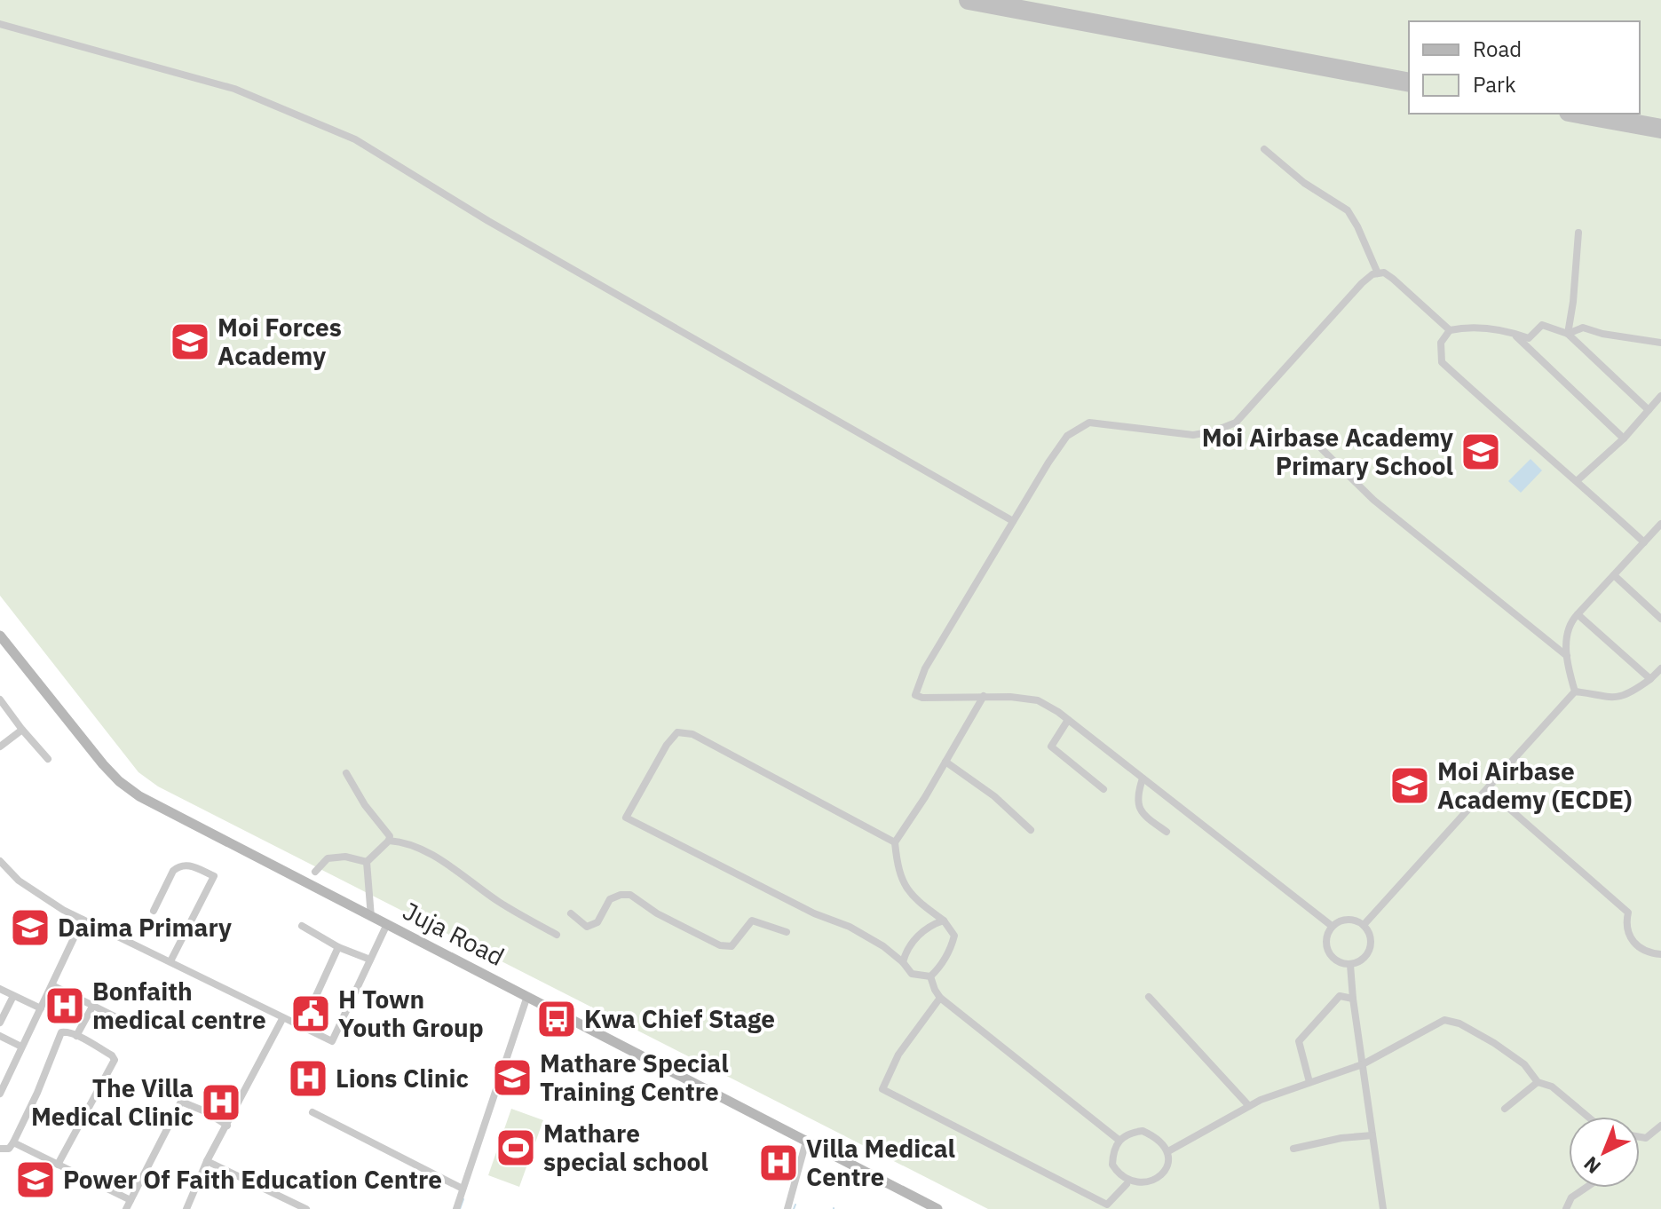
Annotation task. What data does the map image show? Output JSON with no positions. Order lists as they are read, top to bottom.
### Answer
{
  "streets": {
    "main road": ["Juja Road"]
  },
  "places": {
    "school or university": [
      "Moi Forces Academy",
      "Moi Airbase Academy Primary School",
      "Moi Airbase Academy (ECDE)",
      "Daima Primary",
      "Mathare Special Training Centre",
      "Power Of Faith Education Centre"
    ],
    "hospital": [
      "Bonfaith medical centre",
      "Lions Clinic",
      "The Villa Medical Clinic",
      "Villa Medical Centre"
    ],
    "public building": ["H Town Youth Group"],
    "bus stop": ["Kwa Chief Stage"],
    "sports": ["Mathare special school"]
  },
  "legend": ["Road", "Park"],
  "north": "bottom left"
}
